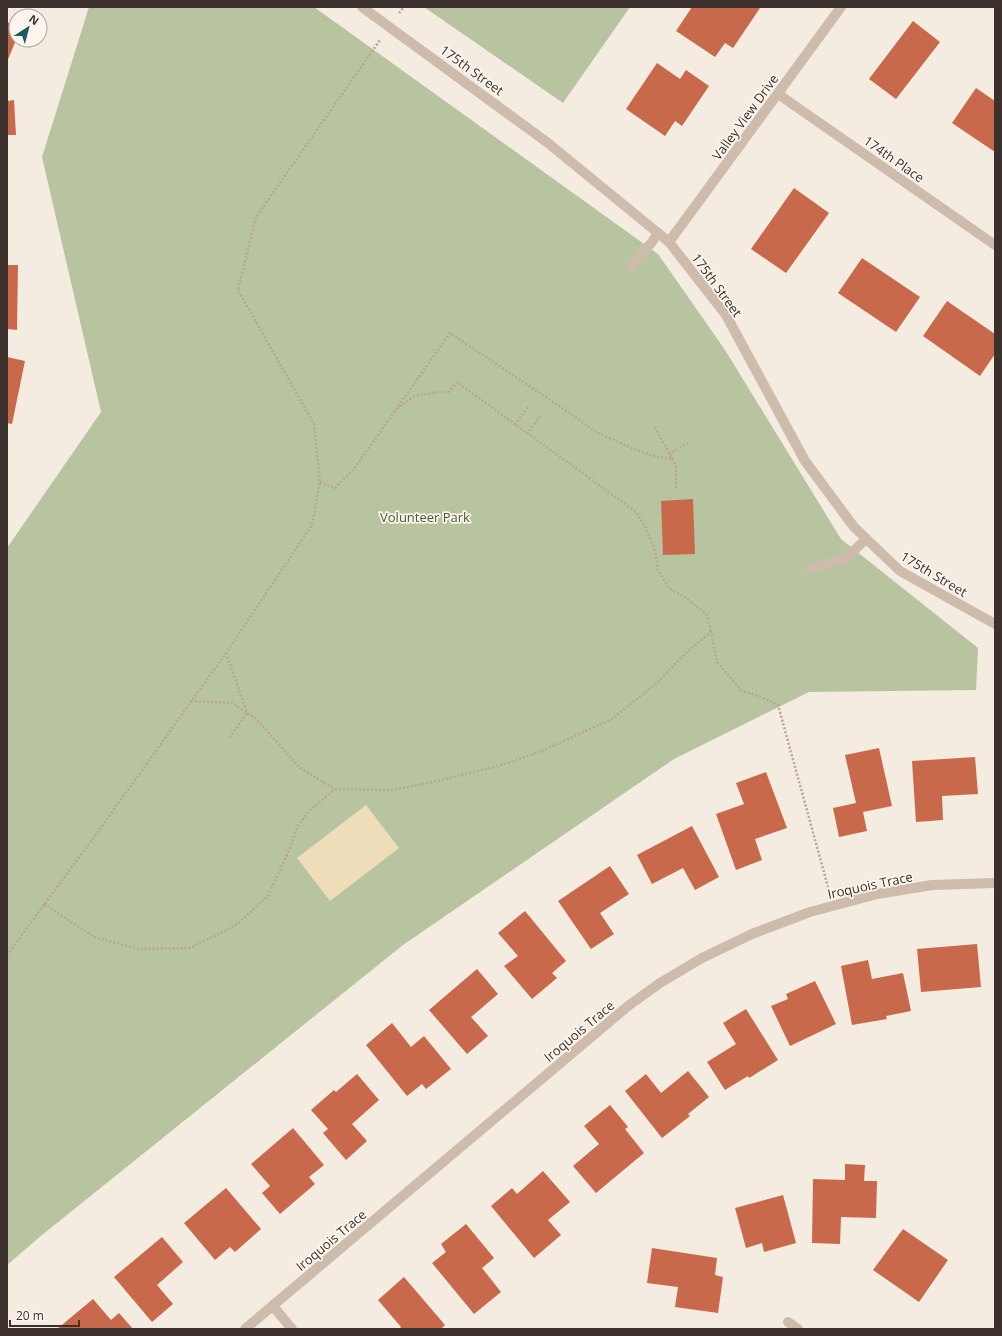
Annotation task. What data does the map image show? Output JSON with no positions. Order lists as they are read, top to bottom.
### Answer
{
  "streets": {
    "street": [
      "175th Street",
      "Valley View Drive",
      "174th Place",
      "Iroquois Trace"
    ]
  },
  "crossings": [
    ["175th Street", "Valley View Drive"],
    ["Valley View Drive", "174th Place"]
  ],
  "parks": ["Volunteer Park"],
  "scale_bar": "20 m",
  "north": "top right"
}
